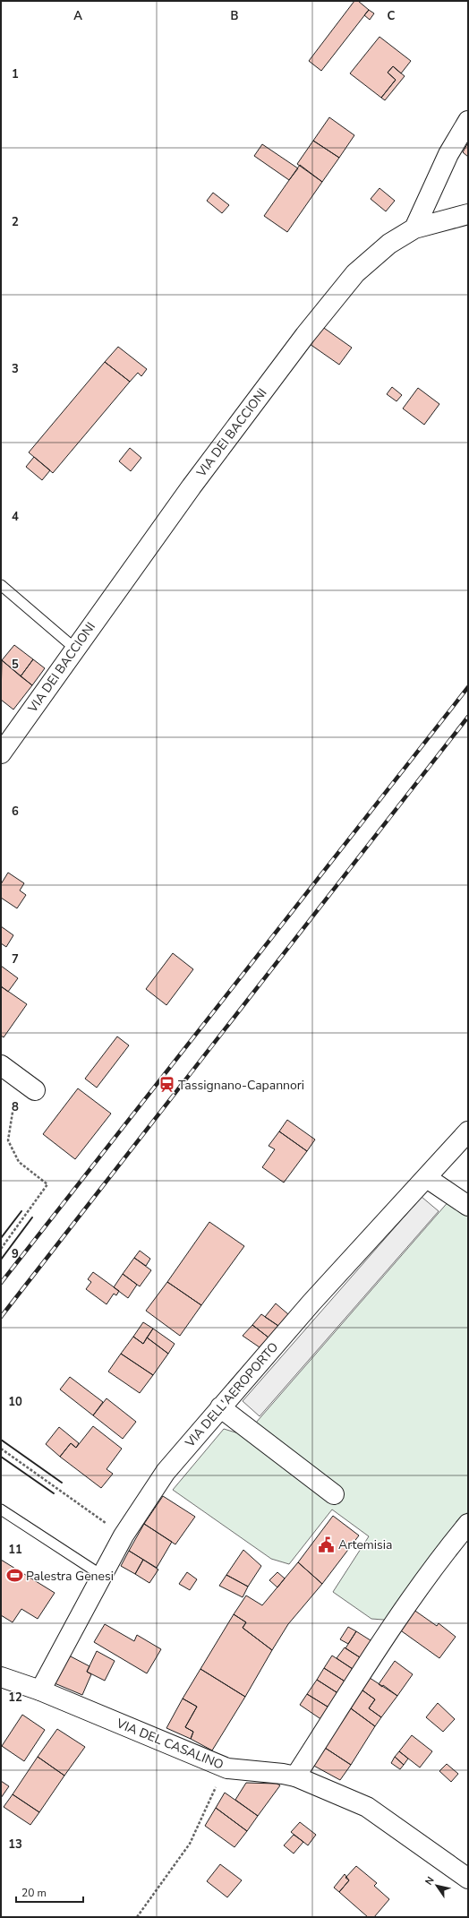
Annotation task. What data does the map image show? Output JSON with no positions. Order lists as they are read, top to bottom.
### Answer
{
  "streets": {
    "street": ["VIA DEI BACCIONI", "VIA DELL'AEROPORTO", "VIA DEL CASALINO"]
  },
  "crossings": [
    ["VIA DELL'AEROPORTO", "VIA DEL CASALINO"]
  ],
  "places": {
    "station": ["Tassignano-Capannori"],
    "public building": ["Artemisia"],
    "sports": ["Palestra Genesi"]
  },
  "scale_bar": "20 m",
  "north": "top left",
  "grid": {
    "columns": ["A", "B", "C"],
    "rows": [
      "1",
      "2",
      "3",
      "4",
      "5",
      "6",
      "7",
      "8",
      "9",
      "10",
      "11",
      "12",
      "13"
    ]
  }
}
